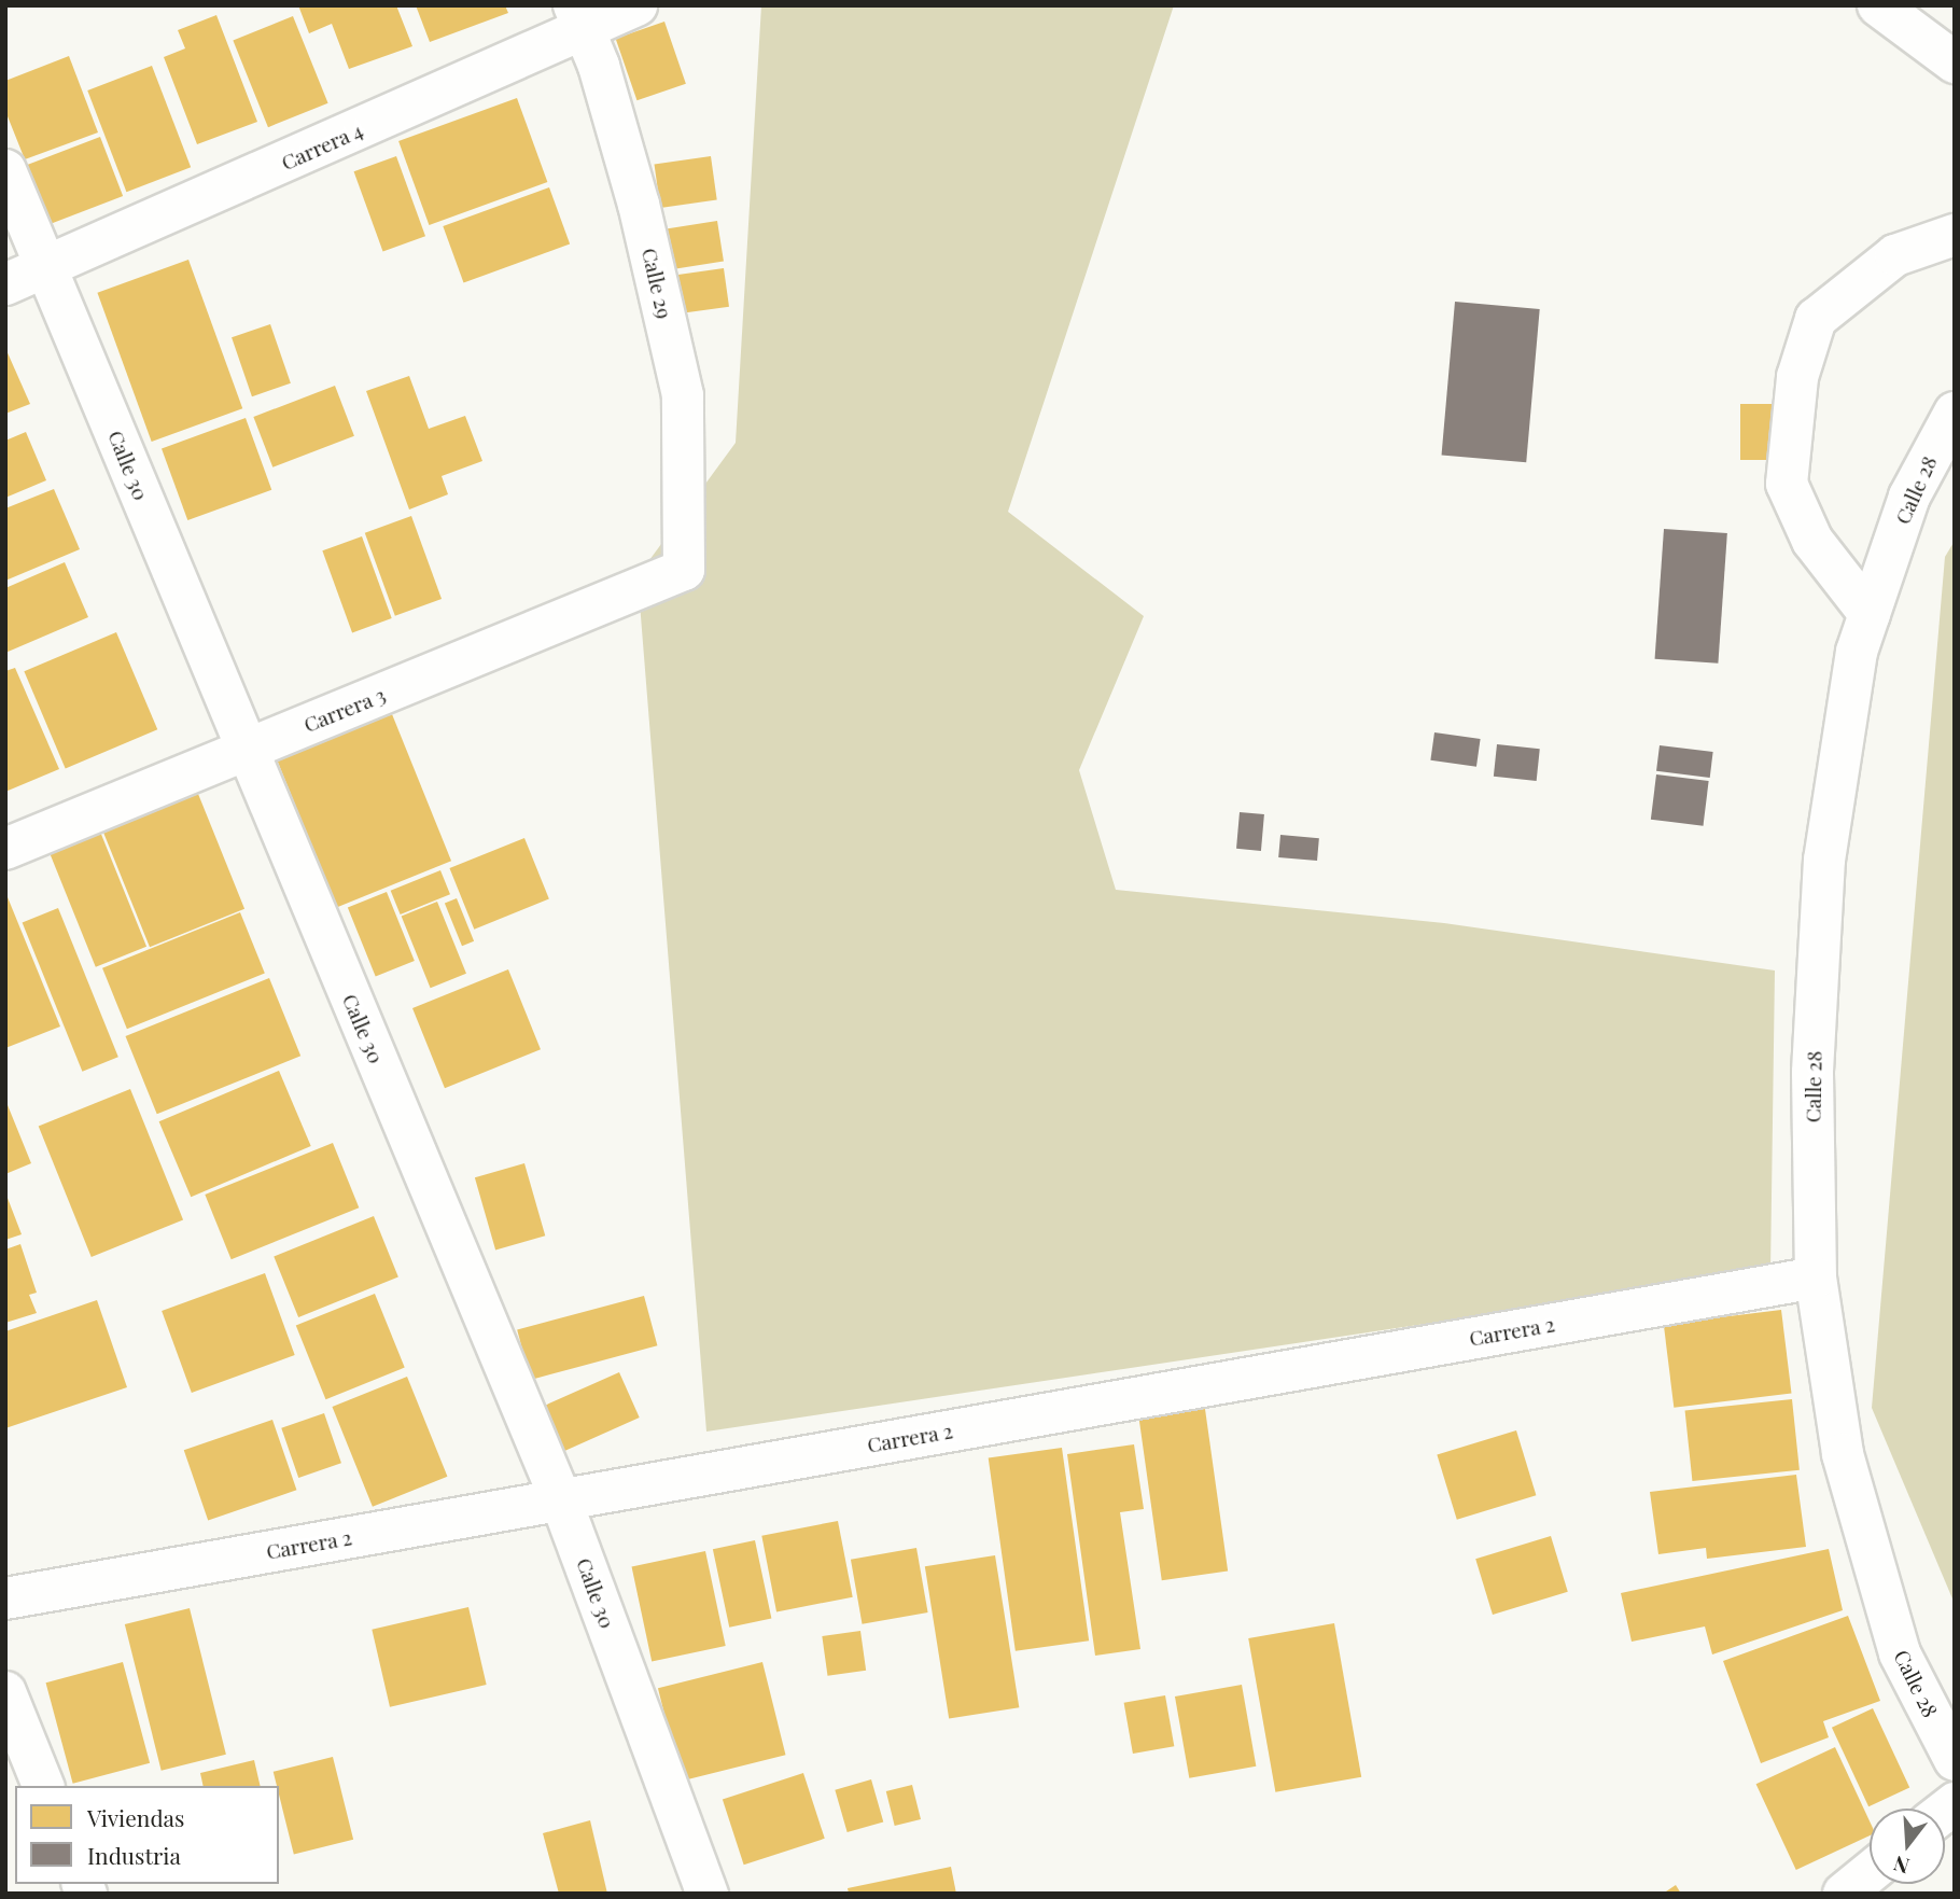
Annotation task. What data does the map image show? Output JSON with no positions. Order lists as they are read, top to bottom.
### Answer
{
  "streets": {
    "street": [
      "Carrera 4",
      "Calle 29",
      "Calle 30",
      "Calle 28",
      "Carrera 3",
      "Carrera 2"
    ]
  },
  "crossings": [
    ["Carrera 4", "Calle 29"],
    ["Carrera 4", "Calle 30"],
    ["Calle 29", "Carrera 3"],
    ["Calle 30", "Carrera 3"],
    ["Calle 30", "Carrera 2"],
    ["Calle 28", "Carrera 2"]
  ],
  "legend": ["Viviendas", "Industria"],
  "north": "bottom"
}
